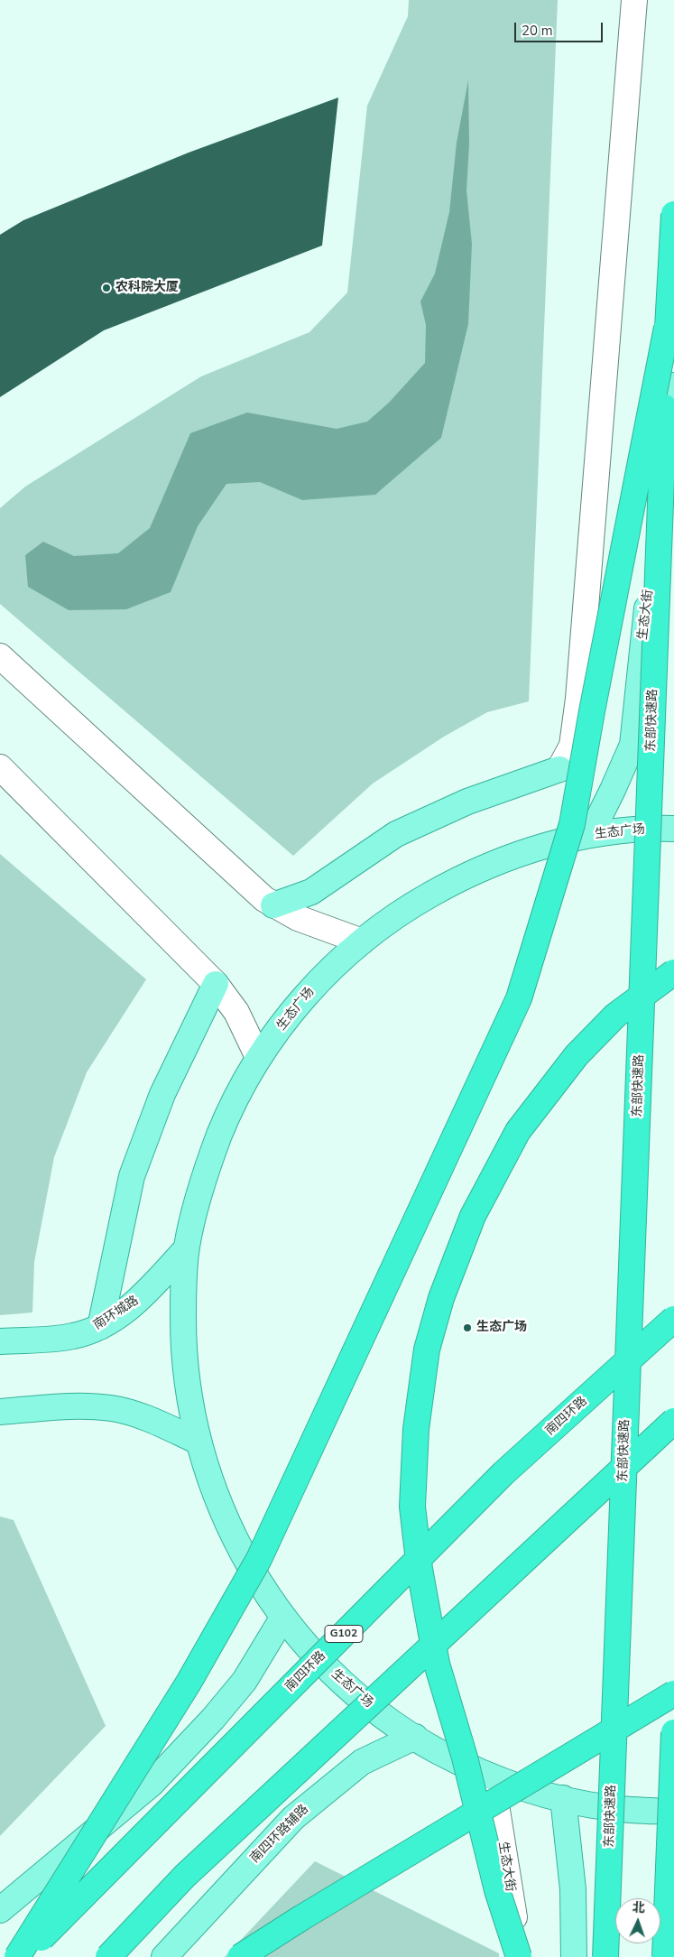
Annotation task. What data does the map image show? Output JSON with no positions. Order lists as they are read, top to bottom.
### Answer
{
  "streets": {
    "highway": ["东部快速路", "南四环路", "G102"],
    "main road": [
      "生态大街",
      "生态广场",
      "南环城路",
      "南四环路辅路"
    ]
  },
  "crossings": [
    ["生态大街", "生态广场"],
    ["生态广场", "南环城路"],
    ["生态广场", "南四环路辅路"]
  ],
  "places": ["农科院大厦", "生态广场"],
  "scale_bar": "20 m",
  "north": "top"
}
